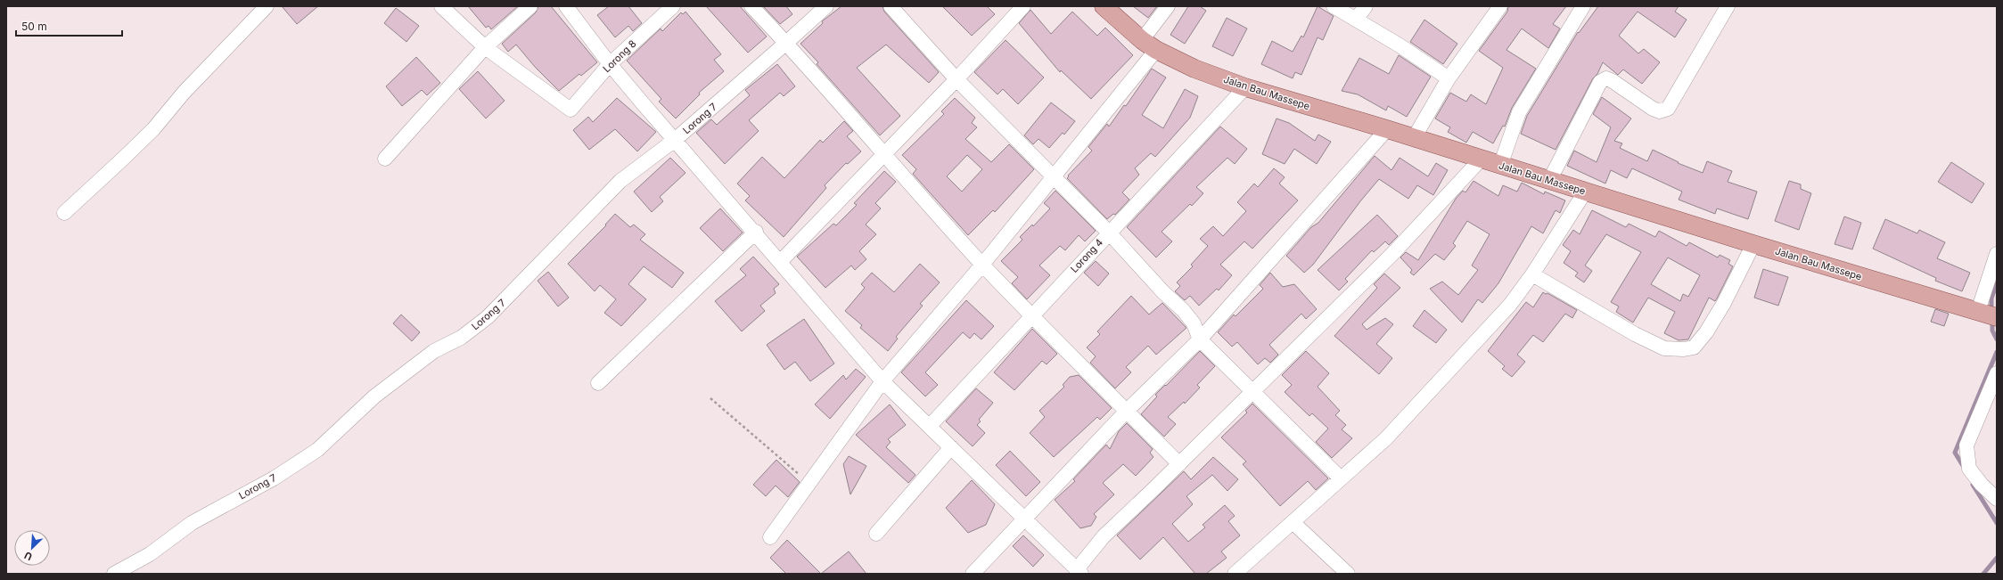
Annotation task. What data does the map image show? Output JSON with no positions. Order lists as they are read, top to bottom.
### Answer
{
  "streets": {
    "main road": ["Jalan Bau Massepe"],
    "street": ["Lorong 8", "Lorong 7", "Lorong 4"]
  },
  "crossings": [
    ["Jalan Bau Massepe", "Lorong 4"]
  ],
  "scale_bar": "50 m",
  "north": "bottom left"
}
